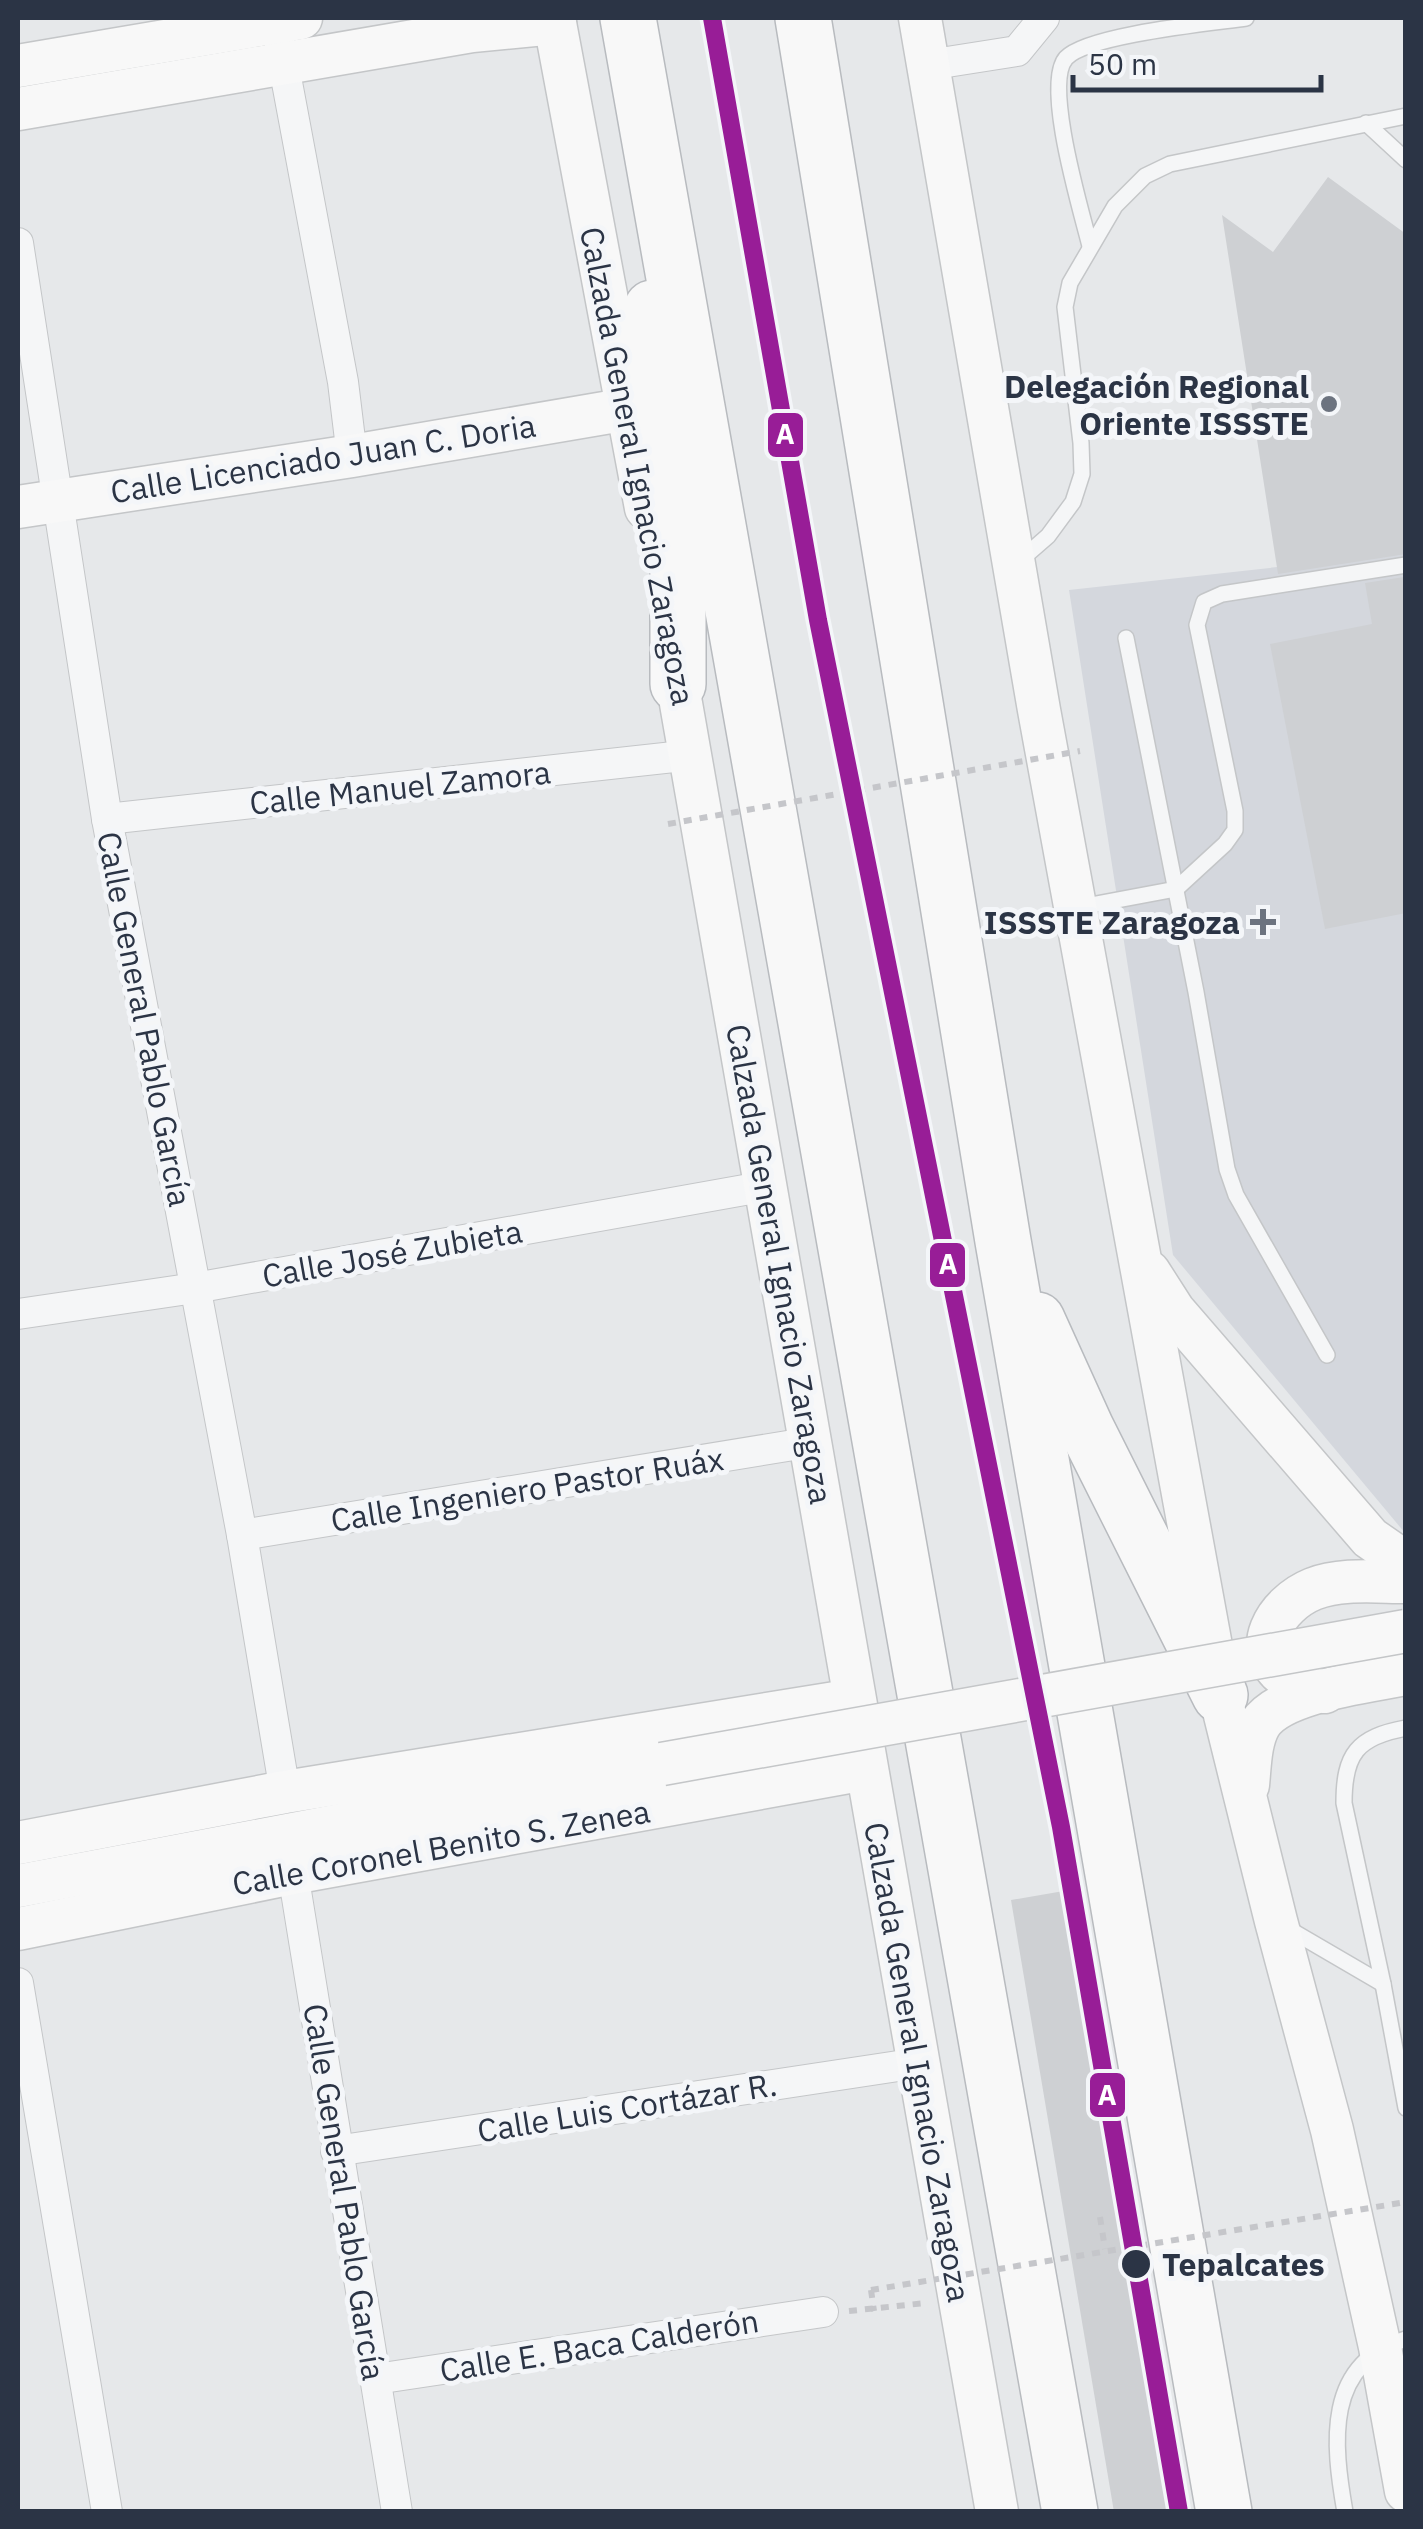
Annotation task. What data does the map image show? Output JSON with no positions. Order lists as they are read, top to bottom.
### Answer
{
  "streets": {
    "highway": ["Calzada General Ignacio Zaragoza"],
    "street": [
      "Calle Licenciado Juan C. Doria",
      "Calle Manuel Zamora",
      "Calle General Pablo García",
      "Calle José Zubieta",
      "Calle Ingeniero Pastor Ruáx",
      "Calle Coronel Benito S. Zenea",
      "Calle Luis Cortázar R.",
      "Calle E. Baca Calderón"
    ]
  },
  "crossings": [
    ["Calle Licenciado Juan C. Doria", "Calzada General Ignacio Zaragoza"],
    ["Calle Licenciado Juan C. Doria", "Calle General Pablo García"],
    ["Calzada General Ignacio Zaragoza", "Calle Manuel Zamora"],
    ["Calzada General Ignacio Zaragoza", "Calle José Zubieta"],
    ["Calzada General Ignacio Zaragoza", "Calle Ingeniero Pastor Ruáx"],
    ["Calzada General Ignacio Zaragoza", "Calle Coronel Benito S. Zenea"],
    ["Calzada General Ignacio Zaragoza", "Calle Luis Cortázar R."],
    ["Calle Manuel Zamora", "Calle General Pablo García"],
    ["Calle General Pablo García", "Calle José Zubieta"],
    ["Calle General Pablo García", "Calle Ingeniero Pastor Ruáx"],
    ["Calle General Pablo García", "Calle Coronel Benito S. Zenea"],
    ["Calle General Pablo García", "Calle Luis Cortázar R."],
    ["Calle General Pablo García", "Calle E. Baca Calderón"]
  ],
  "places": {
    "other": ["Delegación Regional Oriente ISSSTE", "Tepalcates"],
    "health": ["ISSSTE Zaragoza"]
  },
  "lines": ["transit line A"],
  "scale_bar": "50 m"
}
